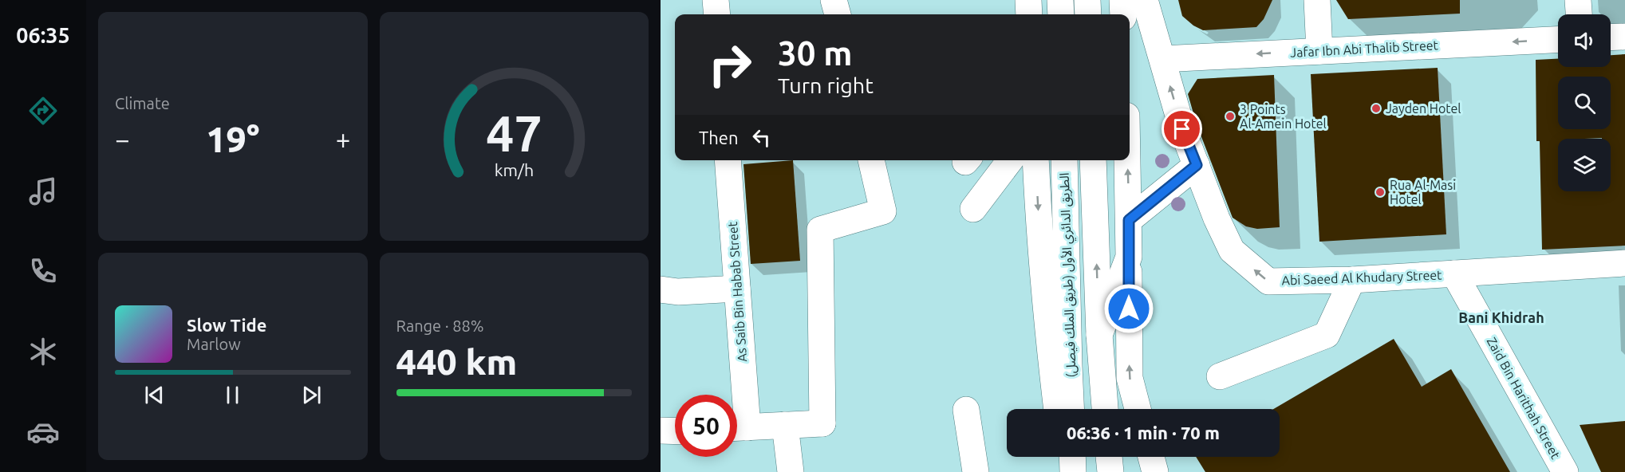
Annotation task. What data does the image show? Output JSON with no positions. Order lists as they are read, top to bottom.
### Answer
{
  "streets": {
    "main road": [
      "Jafar Ibn Abi Thalib Street",
      "الطريق الدائري الأول (طريق الملك فيصل)",
      "Abi Saeed Al Khudary Street",
      "As Saib Bin Habab Street",
      "Zaid Bin Harithah Street"
    ]
  },
  "crossings": [
    ["Jafar Ibn Abi Thalib Street", "Abi Saeed Al Khudary Street"],
    ["Abi Saeed Al Khudary Street", "Zaid Bin Harithah Street"]
  ],
  "one_way": ["Jafar Ibn Abi Thalib Street", "Abi Saeed Al Khudary Street"],
  "districts": ["Bani Khidrah"],
  "places": ["Jayden Hotel", "3 Points Al-Amein Hotel", "Rua Al-Masi Hotel"],
  "page": {
    "tabs": "06:35",
    "tile": [
      "Climate",
      ["Range · 88%", "440 km"]
    ],
    "turn": ["30 m", "Turn right"],
    "then": "Then",
    "heat": ["−", "19°", "+"],
    "song": ["Slow Tide", "Marlow"],
    "limit": "50",
    "trip": "06:36 · 1 min · 70 m",
    "gauge": ["47", "km/h"]
  }
}
